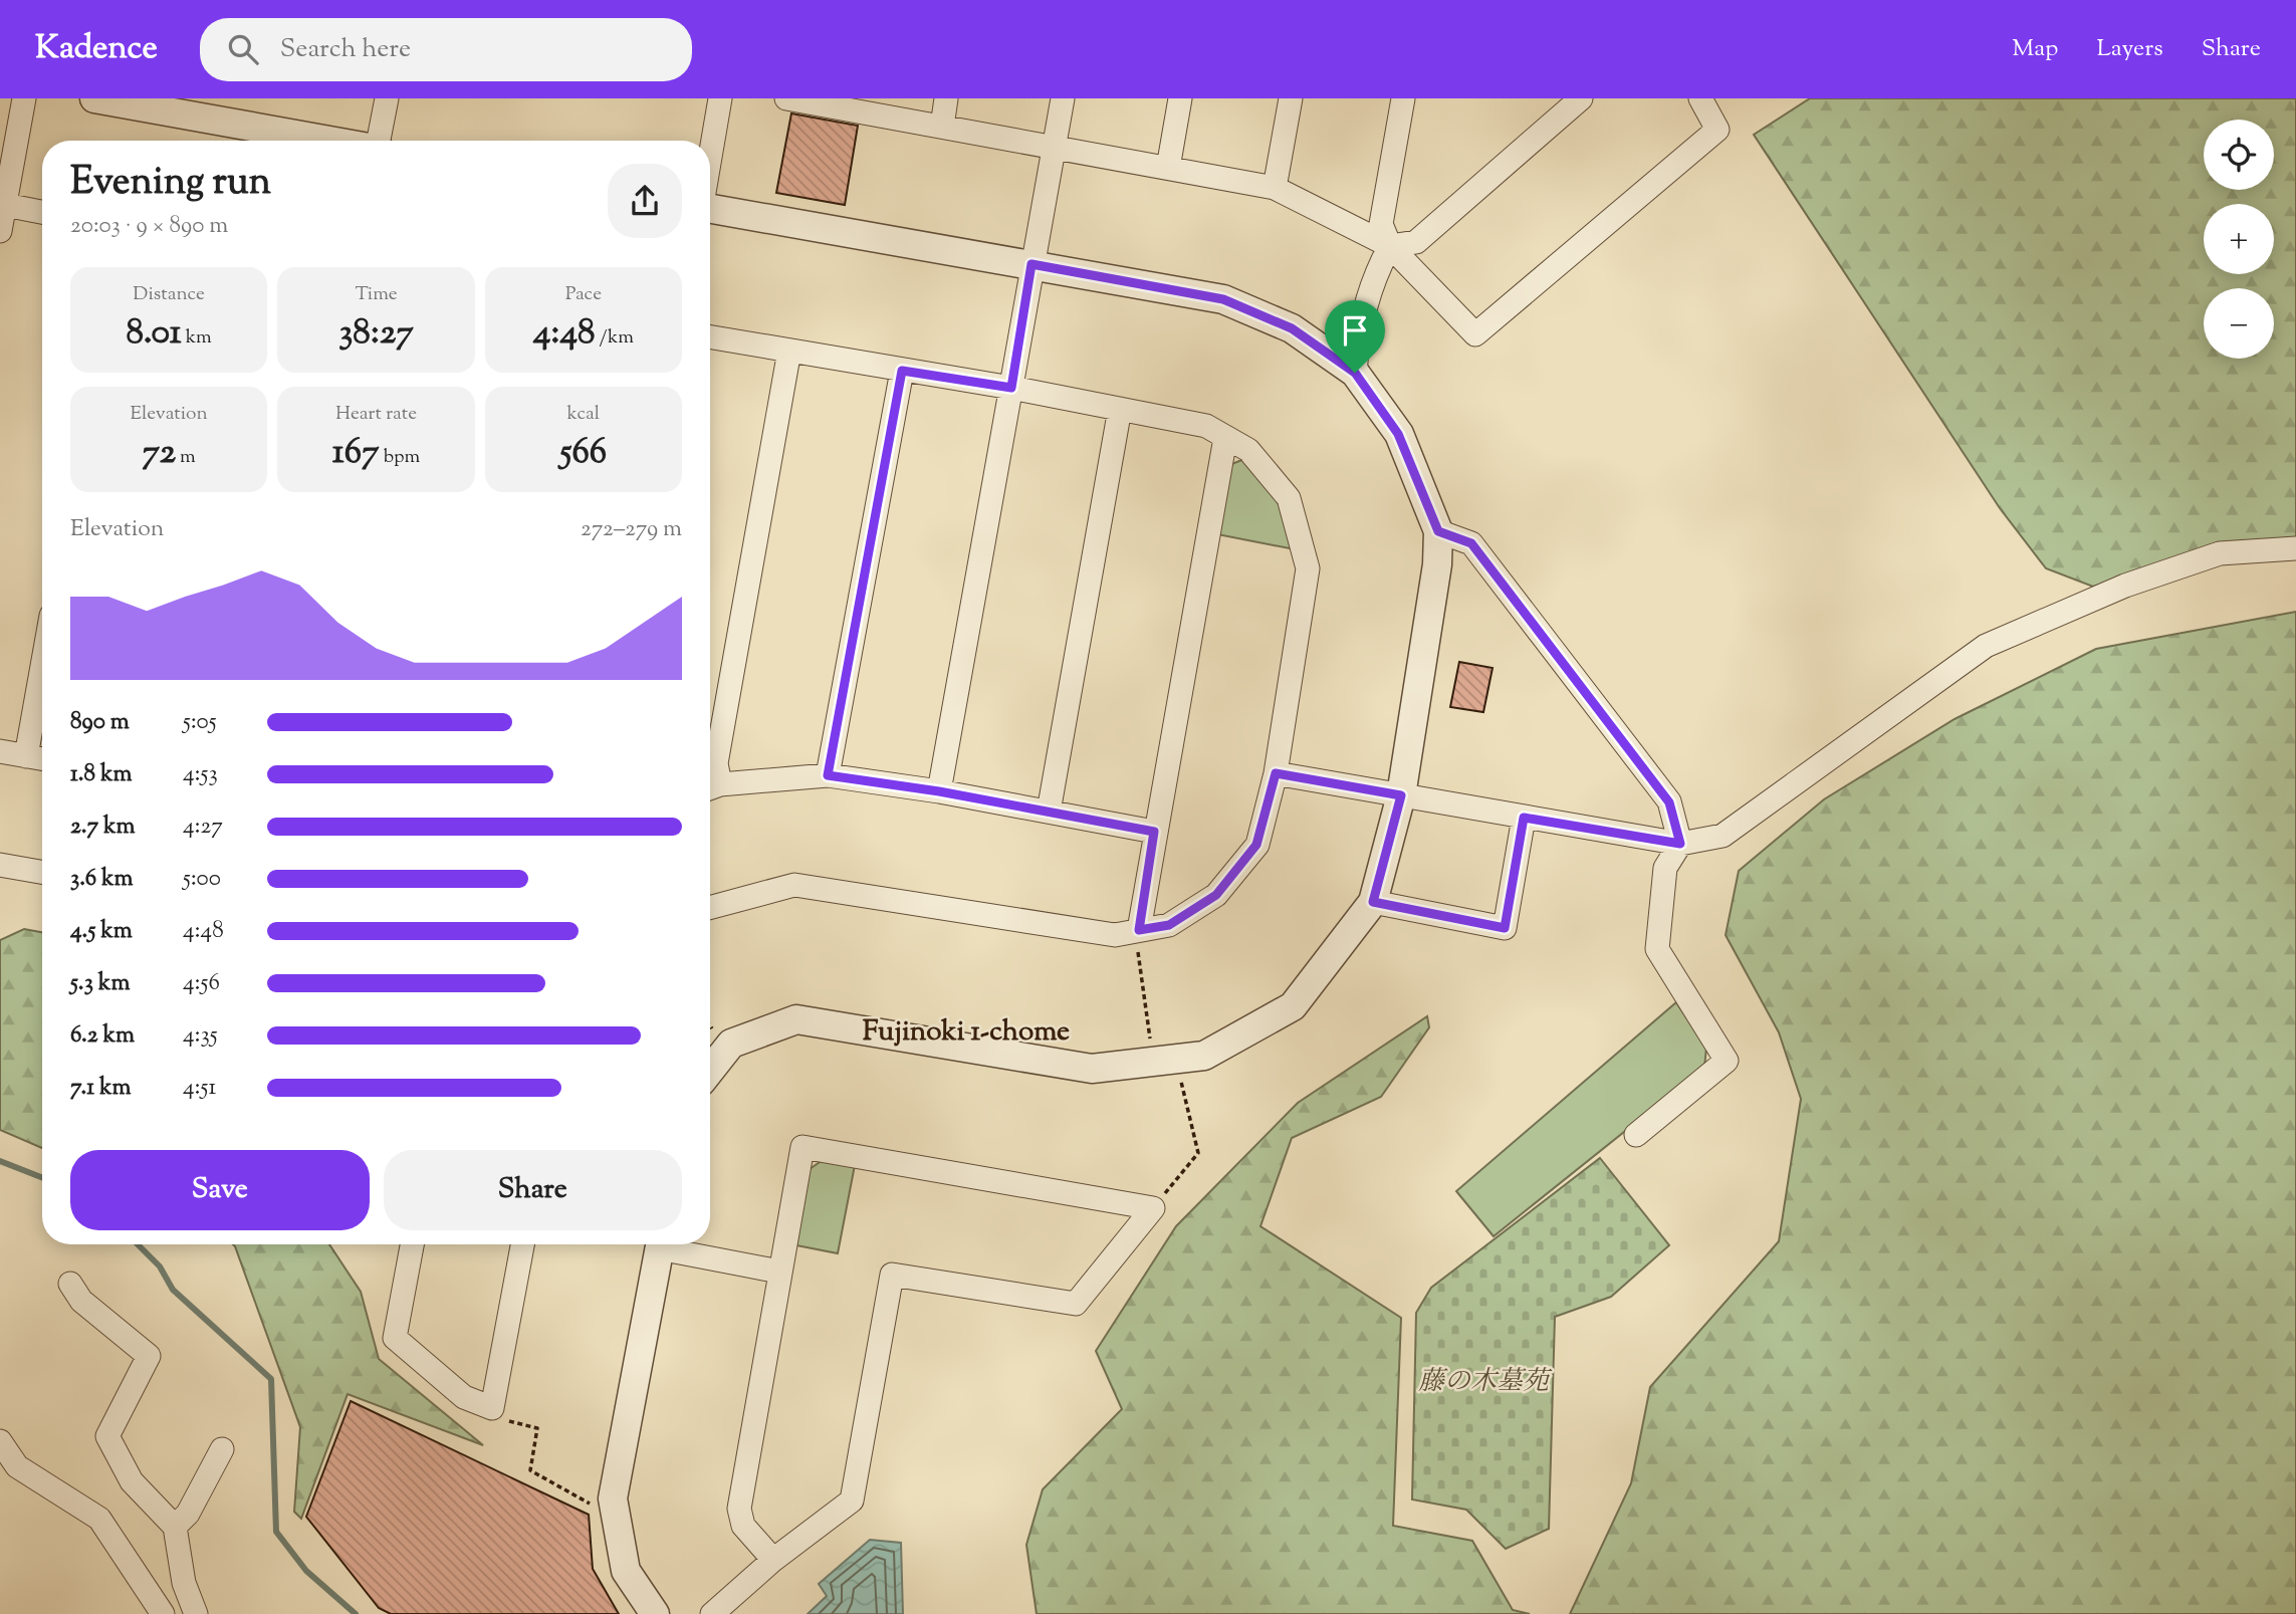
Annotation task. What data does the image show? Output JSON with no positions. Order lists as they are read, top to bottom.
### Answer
{
  "districts": ["Fujinoki 1-chome"],
  "parks": ["藤の木墓苑"],
  "page": {
    "header": "Kadence",
    "search": "Search here",
    "nav": ["Map", "Layers", "Share"],
    "map_buttons": ["+", "−"],
    "heading": ["Evening run", "20:03 · 9 × 890 m"],
    "stats": [
      ["Distance", "8.01 km"],
      ["Time", "38:27"],
      ["Pace", "4:48 /km"],
      ["Elevation", "72 m"],
      ["Heart rate", "167 bpm"],
      ["kcal", "566"]
    ],
    "chart": ["Elevation", "272–279 m"],
    "list": [
      {
        "name": "890 m",
        "note": "5:05"
      },
      {
        "name": "1.8 km",
        "note": "4:53"
      },
      {
        "name": "2.7 km",
        "note": "4:27"
      },
      {
        "name": "3.6 km",
        "note": "5:00"
      },
      {
        "name": "4.5 km",
        "note": "4:48"
      },
      {
        "name": "5.3 km",
        "note": "4:56"
      },
      {
        "name": "6.2 km",
        "note": "4:35"
      },
      {
        "name": "7.1 km",
        "note": "4:51"
      }
    ],
    "buttons": ["Save", "Share"]
  }
}
